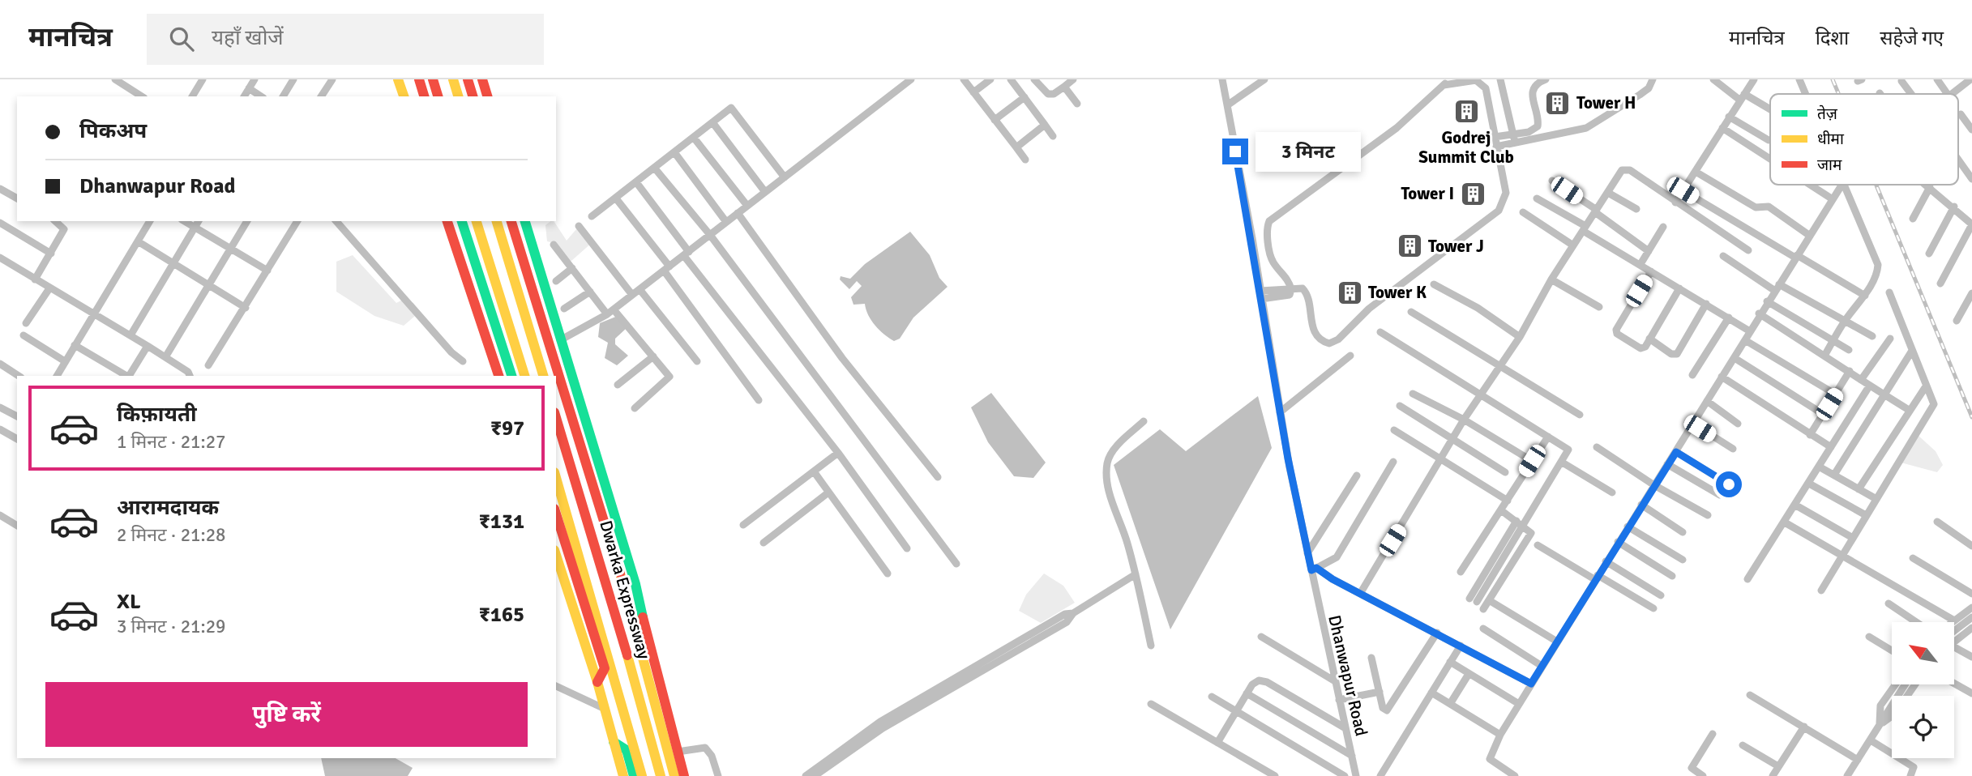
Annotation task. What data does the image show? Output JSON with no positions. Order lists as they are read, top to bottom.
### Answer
{
  "streets": {
    "main road": ["Dwarka Expressway"],
    "street": ["Dhanwapur Road"]
  },
  "places": {
    "building": [
      "Tower H",
      "Godrej Summit Club",
      "Tower I",
      "Tower J",
      "Tower K"
    ]
  },
  "legend": ["तेज़", "धीमा", "जाम"],
  "north": "top left",
  "page": {
    "header": "मानचित्र",
    "search": "यहाँ खोजें",
    "nav": ["मानचित्र", "दिशा", "सहेजे गए"],
    "banner": ["पिकअप", "Dhanwapur Road"],
    "bubble": "3 मिनट",
    "list": [
      {
        "name": "किफ़ायती",
        "note": "1 मिनट · 21:27",
        "value": "₹97"
      },
      {
        "name": "आरामदायक",
        "note": "2 मिनट · 21:28",
        "value": "₹131"
      },
      {
        "name": "XL",
        "note": "3 मिनट · 21:29",
        "value": "₹165"
      }
    ],
    "buttons": "पुष्टि करें"
  }
}
